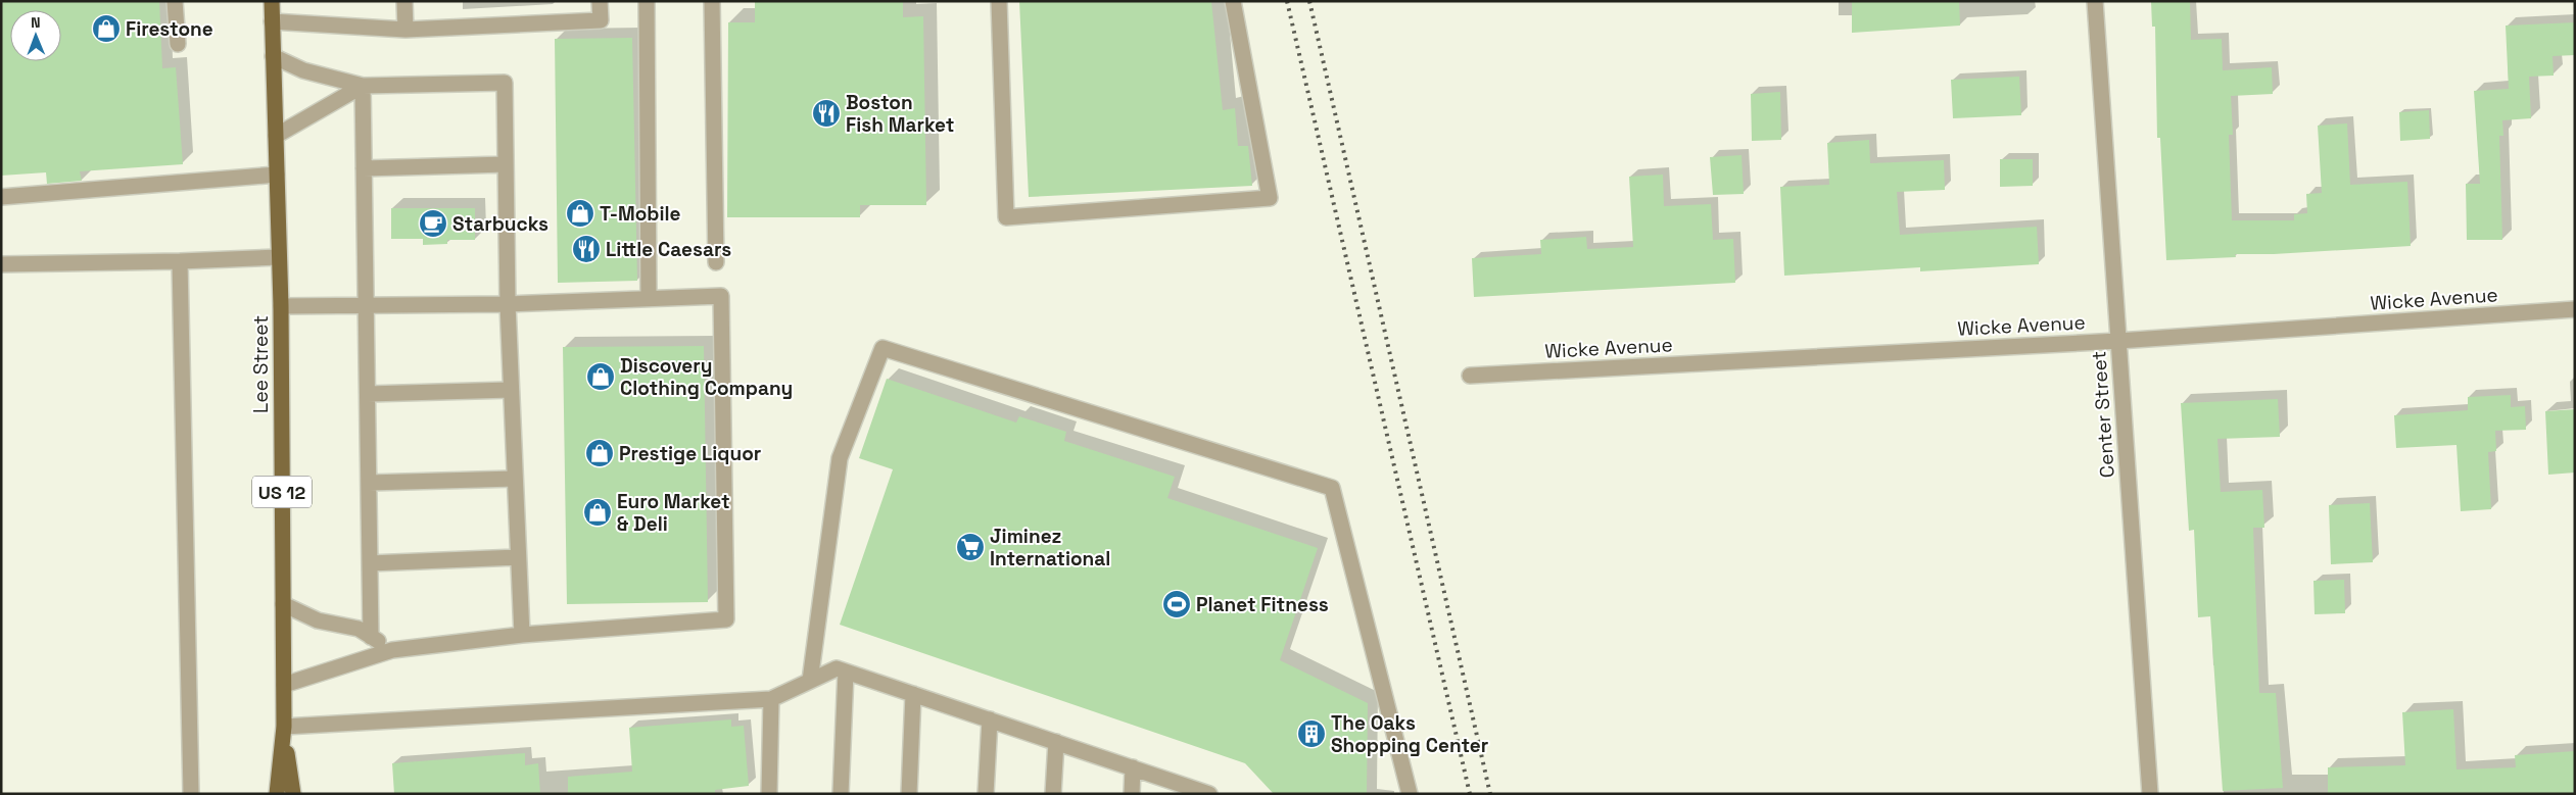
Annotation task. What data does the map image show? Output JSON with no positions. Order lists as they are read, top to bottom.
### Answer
{
  "streets": {
    "main road": ["Lee Street", "US 12"],
    "street": ["Wicke Avenue", "Center Street"]
  },
  "crossings": [
    ["Wicke Avenue", "Center Street"]
  ],
  "places": {
    "shop": [
      "Firestone",
      "T-Mobile",
      "Discovery Clothing Company",
      "Prestige Liquor",
      "Euro Market & Deli"
    ],
    "restaurant": ["Boston Fish Market", "Little Caesars"],
    "cafe": ["Starbucks"],
    "supermarket": ["Jiminez International"],
    "sports": ["Planet Fitness"],
    "building": ["The Oaks Shopping Center"]
  },
  "north": "top"
}
